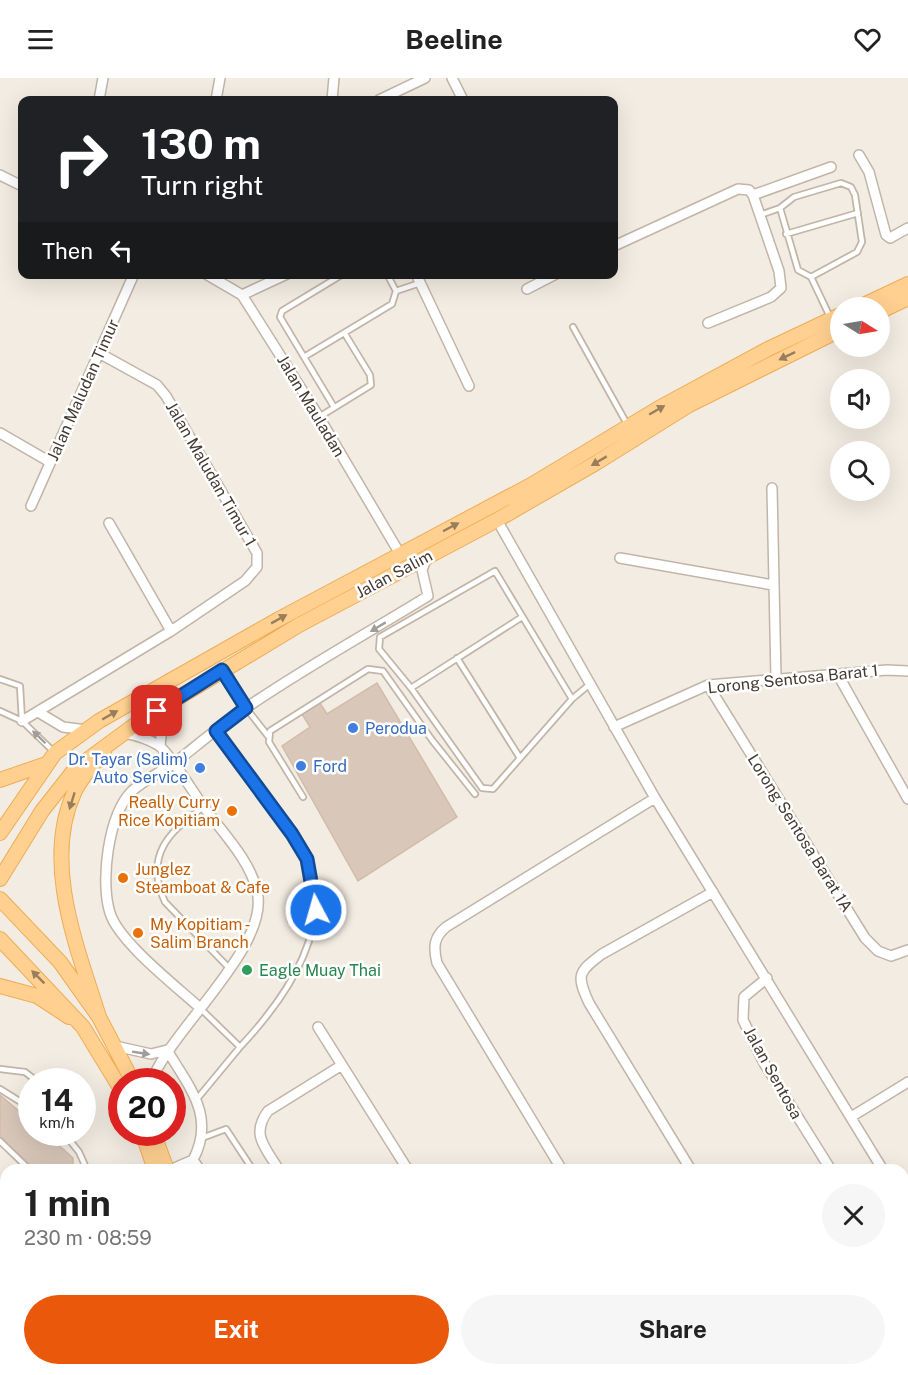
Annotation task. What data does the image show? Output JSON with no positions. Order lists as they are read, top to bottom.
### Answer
{
  "streets": {
    "main road": ["Jalan Salim"],
    "street": [
      "Jalan Maludan Timur",
      "Jalan Mauladan",
      "Jalan Maludan Timur 1",
      "Lorong Sentosa Barat 1",
      "Lorong Sentosa Barat 1A",
      "Jalan Sentosa"
    ]
  },
  "crossings": [
    ["Jalan Maludan Timur", "Jalan Maludan Timur 1"],
    ["Jalan Mauladan", "Jalan Salim"],
    ["Lorong Sentosa Barat 1", "Lorong Sentosa Barat 1A"]
  ],
  "places": [
    "Perodua",
    "Ford",
    "Dr. Tayar (Salim) Auto Service",
    "Really Curry Rice Kopitiam",
    "Junglez Steamboat & Cafe",
    "My Kopitiam - Salim Branch",
    "Eagle Muay Thai"
  ],
  "north": "right",
  "page": {
    "header": "Beeline",
    "turn": ["130 m", "Turn right"],
    "then": "Then",
    "speed": "14 km/h",
    "limit": "20",
    "heading": ["1 min", "230 m · 08:59"],
    "buttons": ["Exit", "Share"]
  }
}
